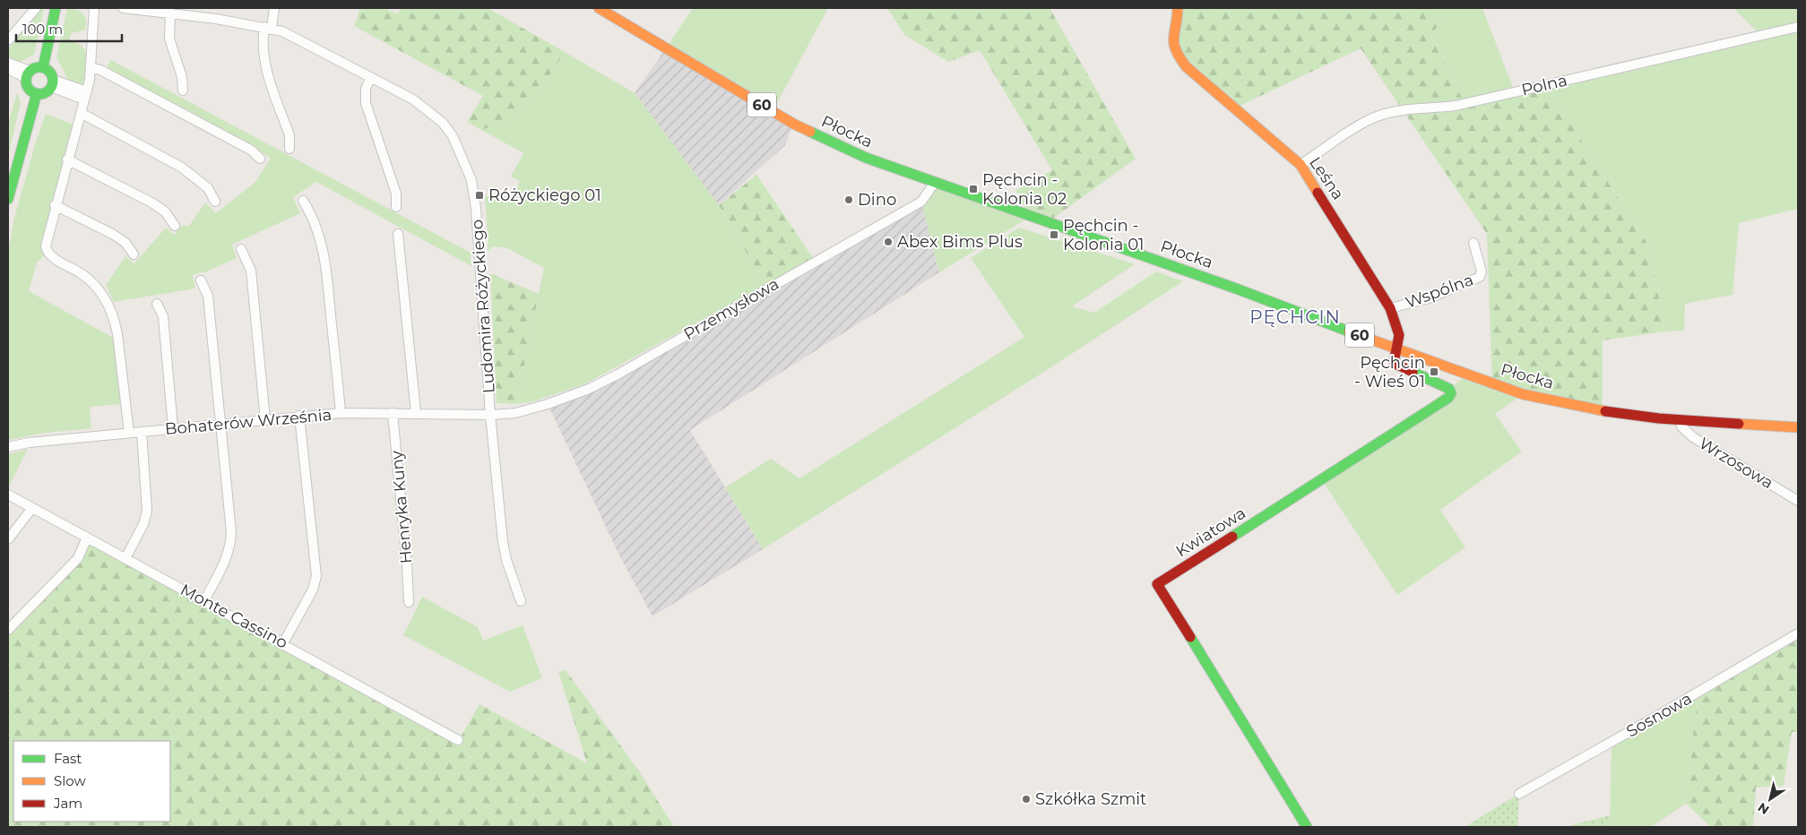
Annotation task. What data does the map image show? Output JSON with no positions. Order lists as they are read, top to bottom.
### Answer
{
  "streets": {
    "main road": [
      "60",
      "Płocka",
      "Leśna",
      "Kwiatowa"
    ],
    "street": [
      "Polna",
      "Wspólna",
      "Ludomira Różyckiego",
      "Przemysłowa",
      "Bohaterów Września",
      "Wrzosowa",
      "Henryka Kuny",
      "Monte Cassino",
      "Sosnowa"
    ]
  },
  "crossings": [
    ["Polna", "Leśna"],
    ["Płocka", "Leśna"],
    ["Płocka", "Przemysłowa"],
    ["Płocka", "Wrzosowa"],
    ["Płocka", "Kwiatowa"],
    ["Leśna", "Wspólna"],
    ["Leśna", "Kwiatowa"],
    ["Ludomira Różyckiego", "Przemysłowa"],
    ["Ludomira Różyckiego", "Bohaterów Września"],
    ["Przemysłowa", "Bohaterów Września"],
    ["Bohaterów Września", "Henryka Kuny"]
  ],
  "districts": ["PĘCHCIN"],
  "places": {
    "transit": [
      "Pęchcin - Kolonia 02",
      "Różyckiego 01",
      "Pęchcin - Kolonia 01",
      "Pęchcin - Wieś 01"
    ],
    "other": ["Dino", "Abex Bims Plus", "Szkółka Szmit"]
  },
  "legend": ["Fast", "Slow", "Jam"],
  "scale_bar": "100 m",
  "north": "bottom left"
}
